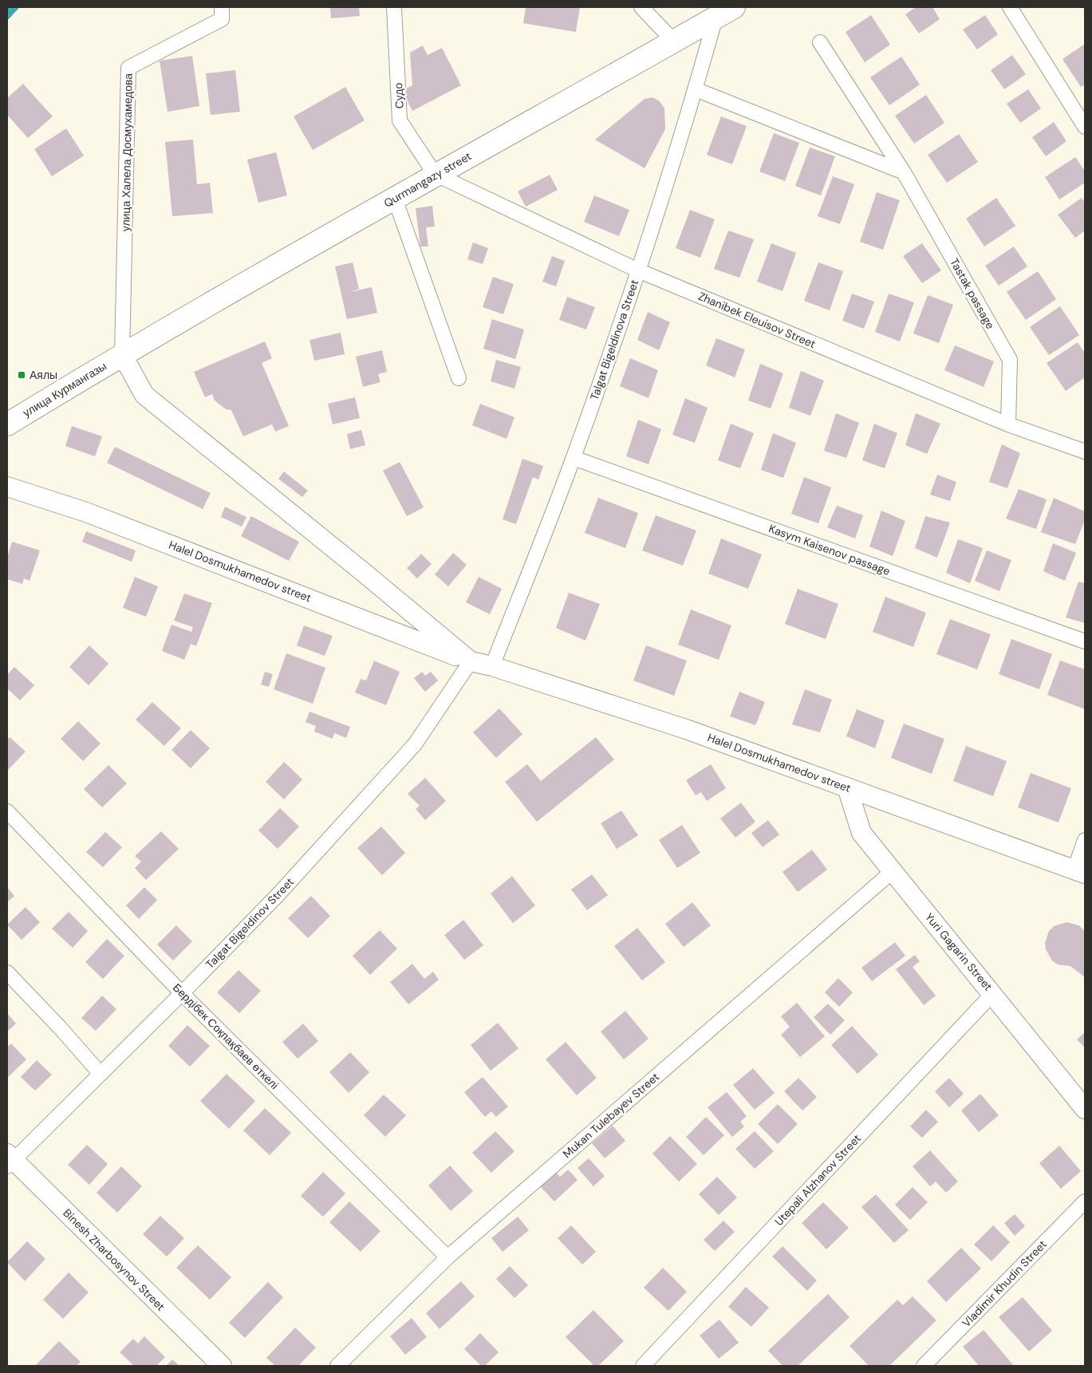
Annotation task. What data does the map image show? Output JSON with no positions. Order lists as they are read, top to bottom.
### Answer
{
  "streets": {
    "main road": ["Qurmangazy street", "улица Курмангазы"],
    "street": [
      "Судо",
      "улица Халела Досмухамедова",
      "Tastak passage",
      "Zhanibek Eleuisov Street",
      "Talgat Bigeldinova Street",
      "Kasym Kaisenov passage",
      "Halel Dosmukhamedov street",
      "Talgat Bigeldinov Street",
      "Yuri Gagarin Street",
      "Бердібек Соқпақбаев өткелі",
      "Mukan Tulebayev Street",
      "Utepali Alzhanov Street",
      "Binesh Zharbosynov Street",
      "Vladimir Khudin Street"
    ]
  },
  "crossings": [
    ["Судо", "Qurmangazy street"],
    ["Судо", "Zhanibek Eleuisov Street"],
    ["улица Халела Досмухамедова", "Qurmangazy street"],
    ["улица Халела Досмухамедова", "улица Курмангазы"],
    ["улица Халела Досмухамедова", "Halel Dosmukhamedov street"],
    ["Qurmangazy street", "Zhanibek Eleuisov Street"],
    ["Qurmangazy street", "Talgat Bigeldinova Street"],
    ["Qurmangazy street", "улица Курмангазы"],
    ["Qurmangazy street", "Halel Dosmukhamedov street"],
    ["Tastak passage", "Zhanibek Eleuisov Street"],
    ["Zhanibek Eleuisov Street", "Talgat Bigeldinova Street"],
    ["Talgat Bigeldinova Street", "Kasym Kaisenov passage"],
    ["Talgat Bigeldinova Street", "Halel Dosmukhamedov street"],
    ["улица Курмангазы", "Halel Dosmukhamedov street"],
    ["Halel Dosmukhamedov street", "Talgat Bigeldinov Street"],
    ["Halel Dosmukhamedov street", "Yuri Gagarin Street"],
    ["Talgat Bigeldinov Street", "Бердібек Соқпақбаев өткелі"],
    ["Talgat Bigeldinov Street", "Binesh Zharbosynov Street"],
    ["Yuri Gagarin Street", "Mukan Tulebayev Street"],
    ["Yuri Gagarin Street", "Utepali Alzhanov Street"],
    ["Бердібек Соқпақбаев өткелі", "Mukan Tulebayev Street"]
  ],
  "places": {
    "transit": ["Аялы"]
  }
}
